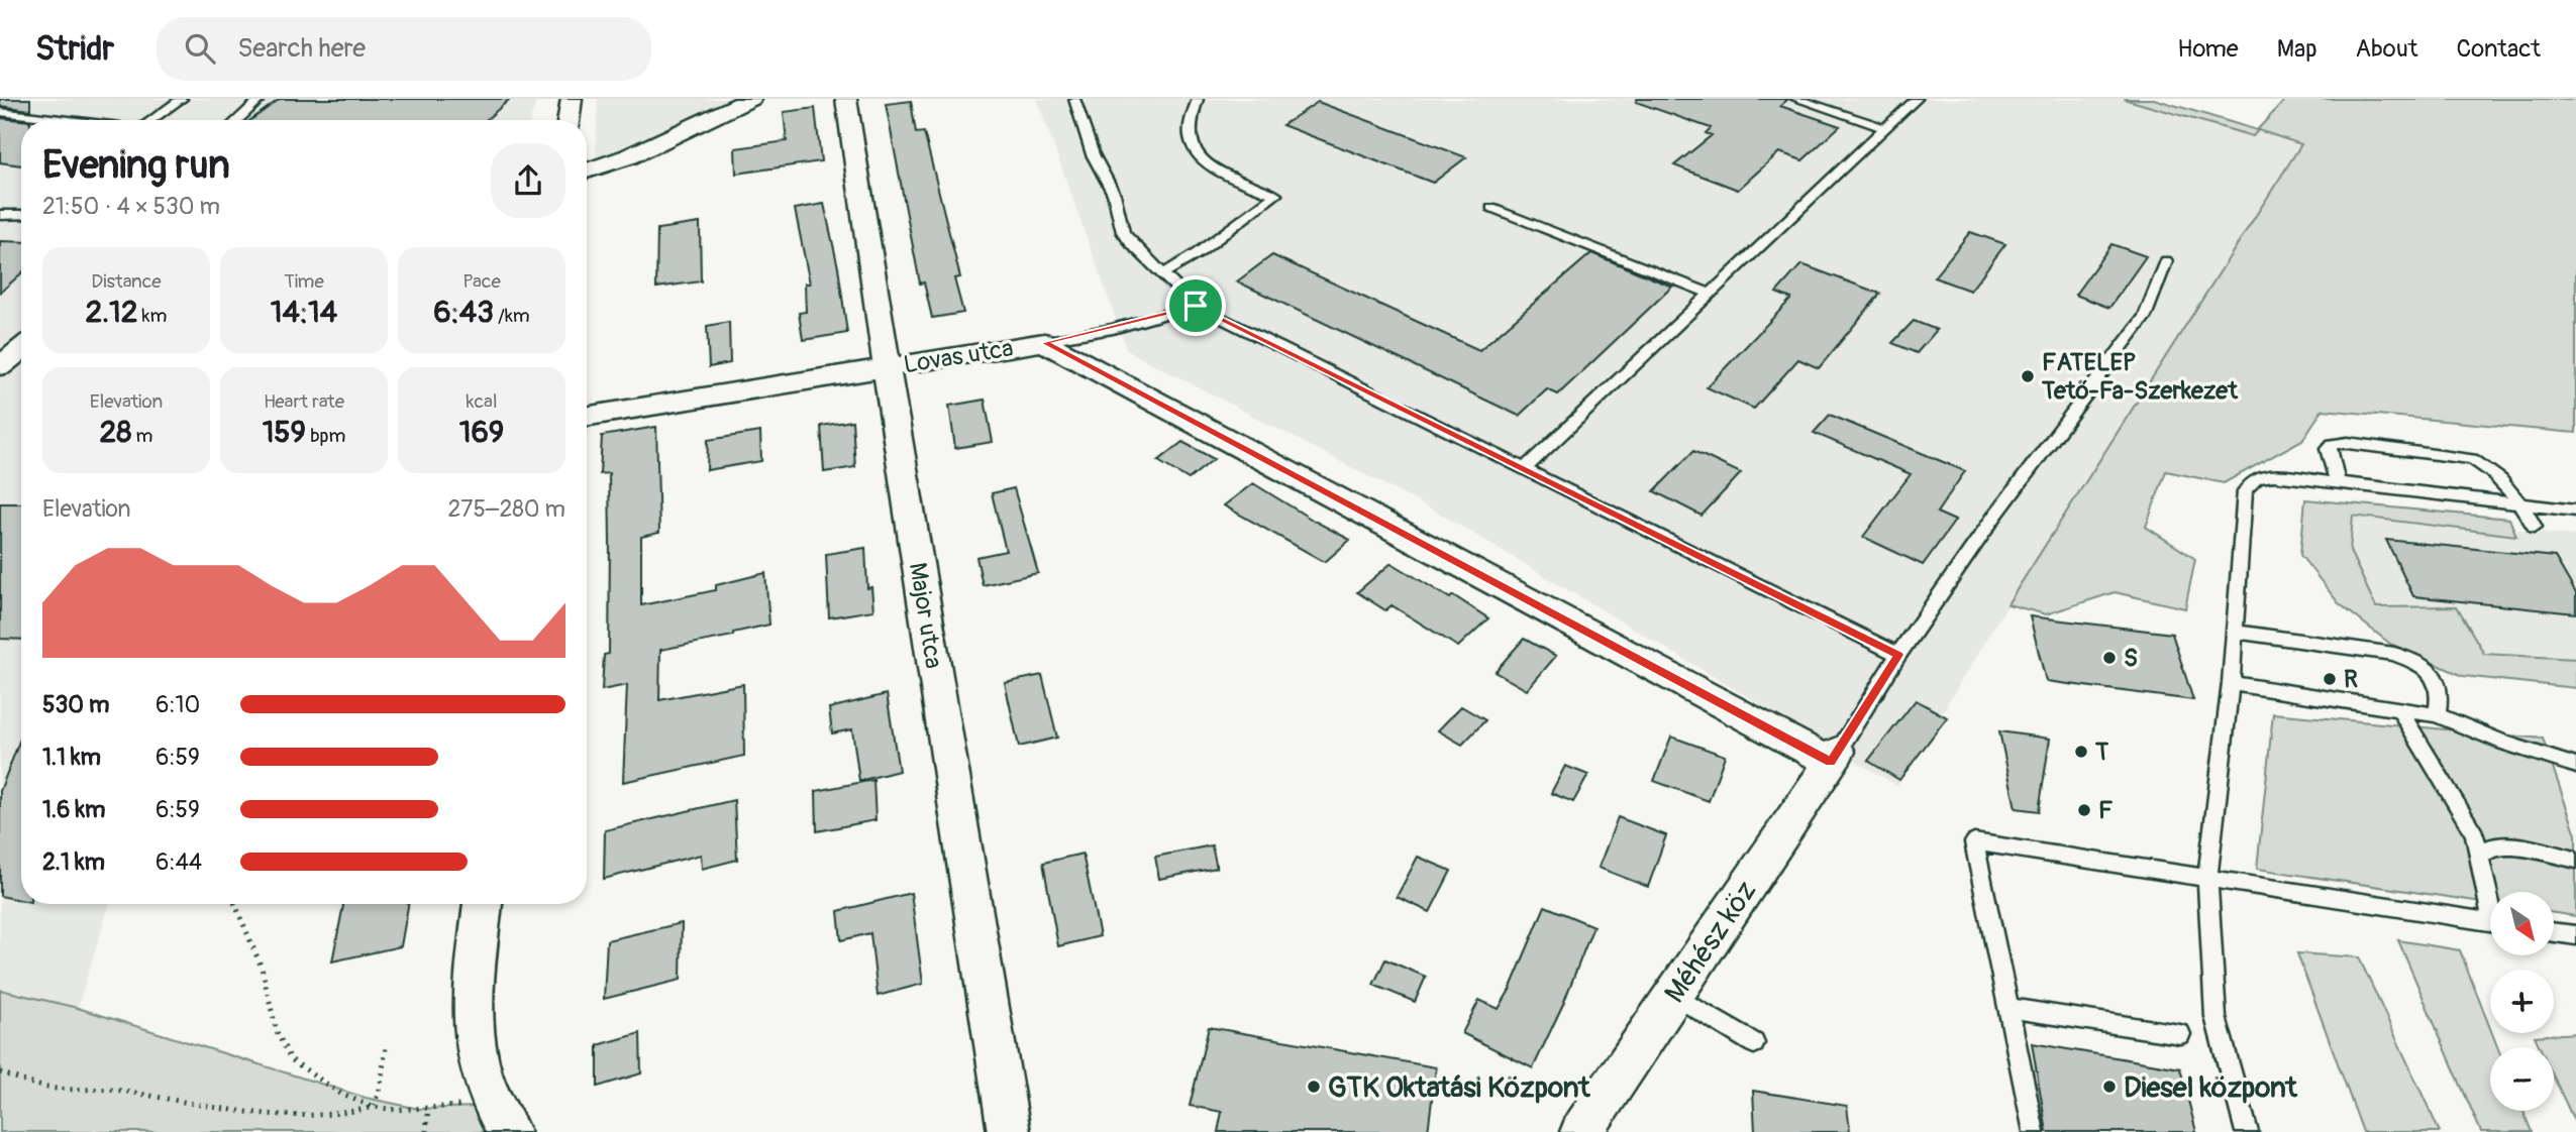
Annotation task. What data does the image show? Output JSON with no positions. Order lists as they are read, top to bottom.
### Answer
{
  "streets": {
    "street": ["Lovas utca", "Major utca", "Méhész köz"]
  },
  "crossings": [
    ["Lovas utca", "Major utca"],
    ["Lovas utca", "Méhész köz"]
  ],
  "places": [
    "FATELEP Tető-Fa-Szerkezet",
    "S",
    "R",
    "T",
    "F",
    "GTK Oktatási Központ",
    "Diesel központ"
  ],
  "north": "bottom right",
  "page": {
    "header": "Stridr",
    "search": "Search here",
    "nav": [
      "Home",
      "Map",
      "About",
      "Contact"
    ],
    "heading": ["Evening run", "21:50 · 4 × 530 m"],
    "stats": [
      ["Distance", "2.12 km"],
      ["Time", "14:14"],
      ["Pace", "6:43 /km"],
      ["Elevation", "28 m"],
      ["Heart rate", "159 bpm"],
      ["kcal", "169"]
    ],
    "chart": ["Elevation", "275–280 m"],
    "list": [
      {
        "name": "530 m",
        "note": "6:10"
      },
      {
        "name": "1.1 km",
        "note": "6:59"
      },
      {
        "name": "1.6 km",
        "note": "6:59"
      },
      {
        "name": "2.1 km",
        "note": "6:44"
      }
    ],
    "map_buttons": ["+", "−"]
  }
}
